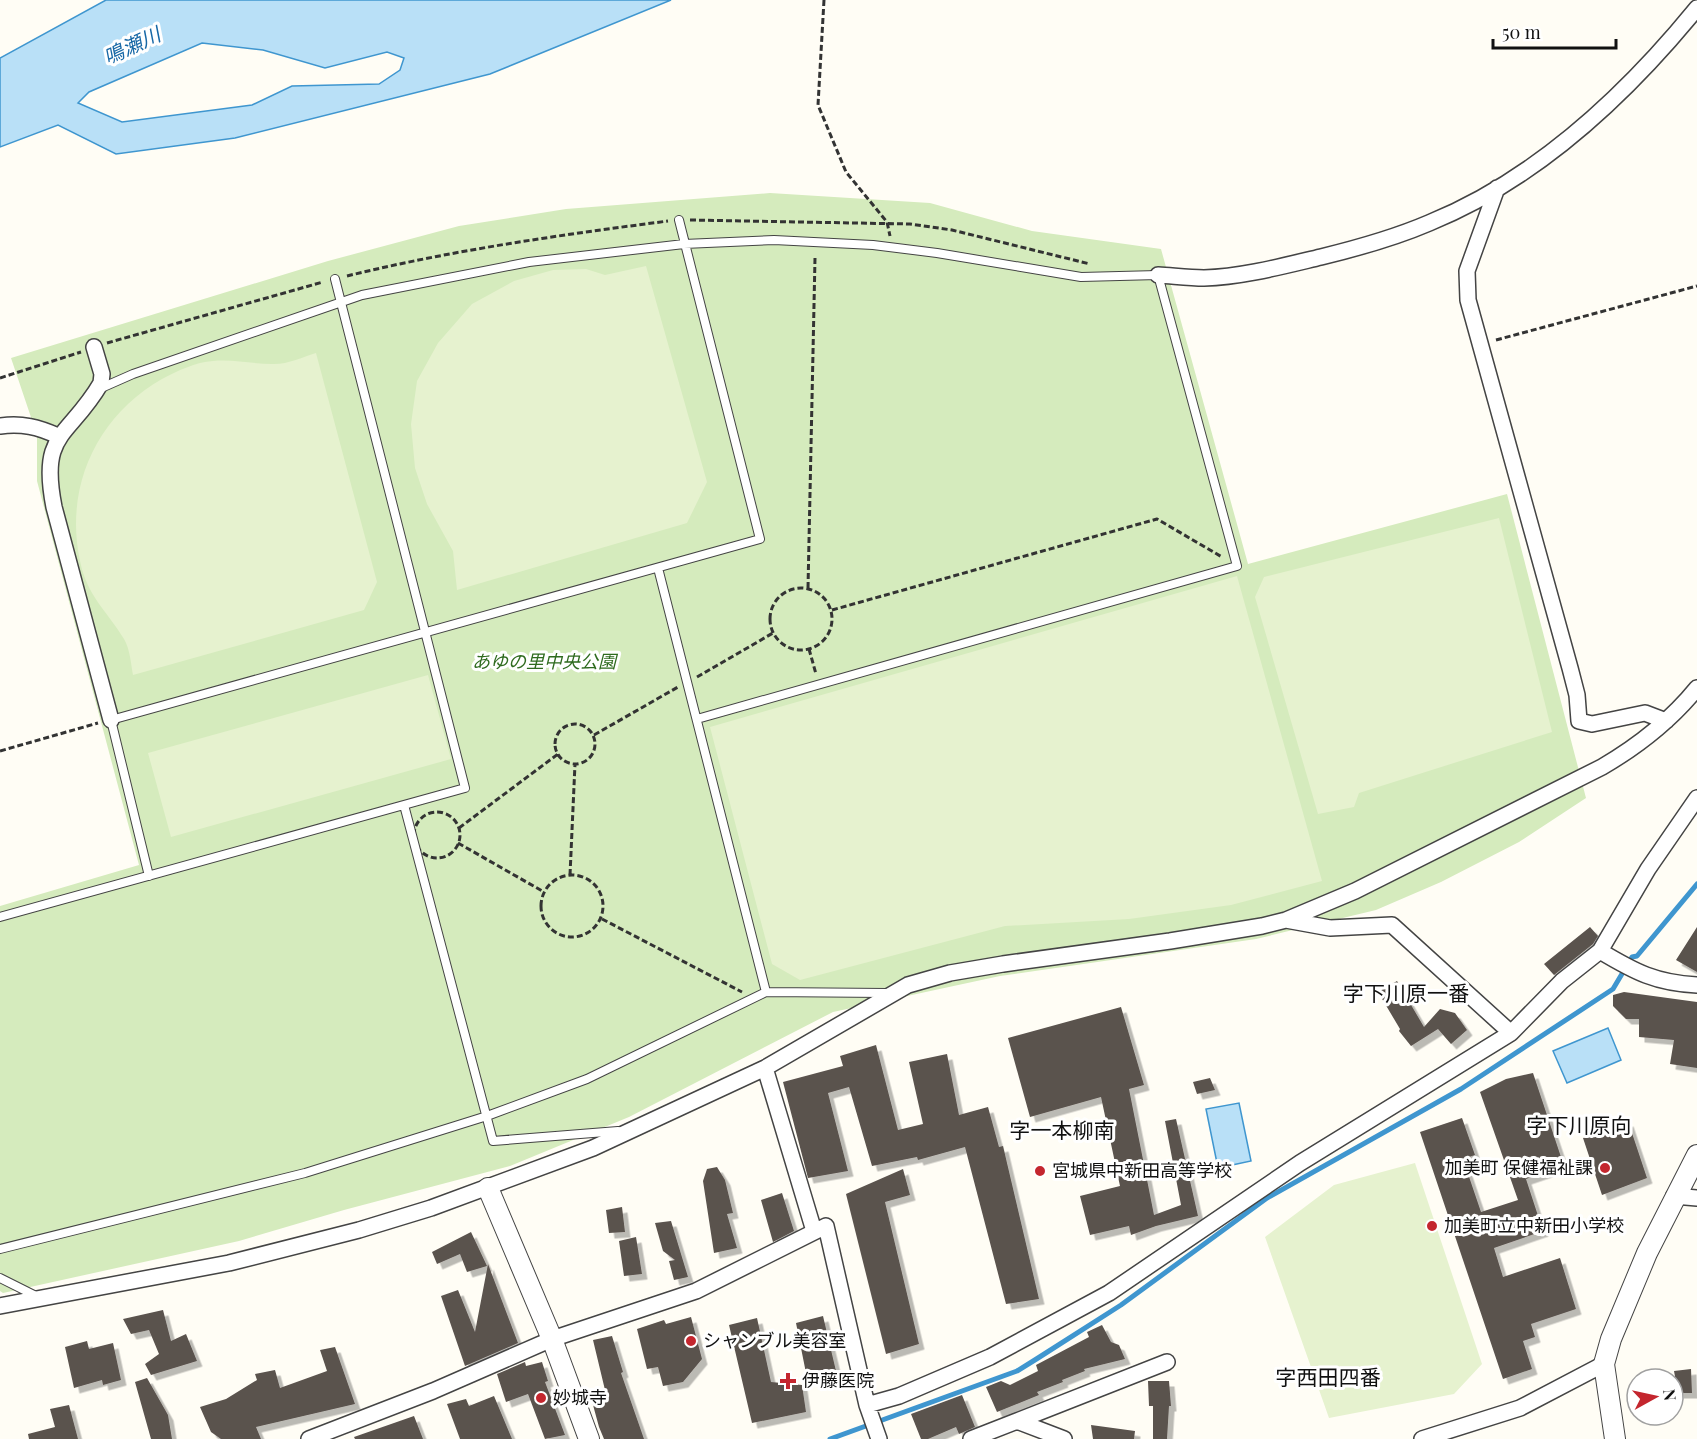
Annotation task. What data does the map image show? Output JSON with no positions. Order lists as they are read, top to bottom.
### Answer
{
  "districts": [
    "字下川原一番",
    "字下川原向",
    "字一本柳南",
    "字西田四番"
  ],
  "water": ["鳴瀬川"],
  "parks": ["あゆの里中央公園"],
  "places": {
    "other": [
      "加美町 保健福祉課",
      "宮城県中新田高等学校",
      "加美町立中新田小学校",
      "シャンブル美容室",
      "妙城寺"
    ],
    "health": ["伊藤医院"]
  },
  "scale_bar": "50 m",
  "north": "right"
}
